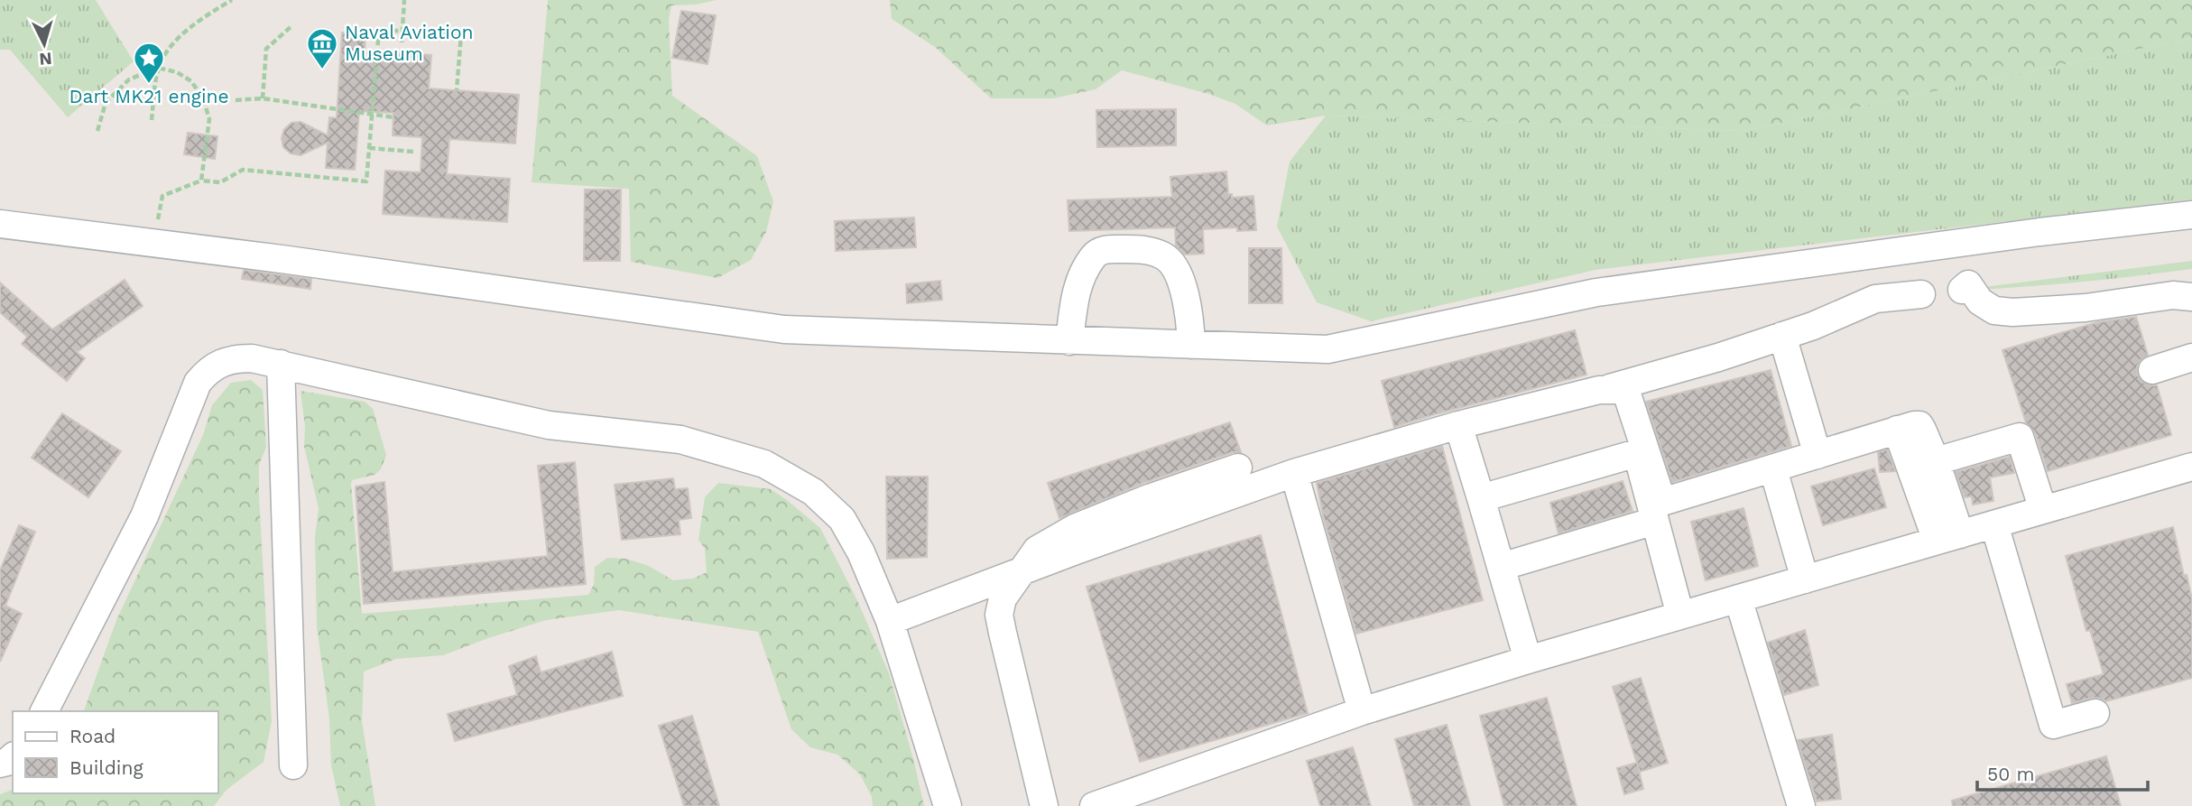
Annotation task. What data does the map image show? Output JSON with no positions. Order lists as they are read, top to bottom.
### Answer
{
  "places": {
    "museum": ["Naval Aviation Museum"],
    "place": ["Dart MK21 engine"]
  },
  "legend": ["Road", "Building"],
  "scale_bar": "50 m",
  "north": "bottom"
}
